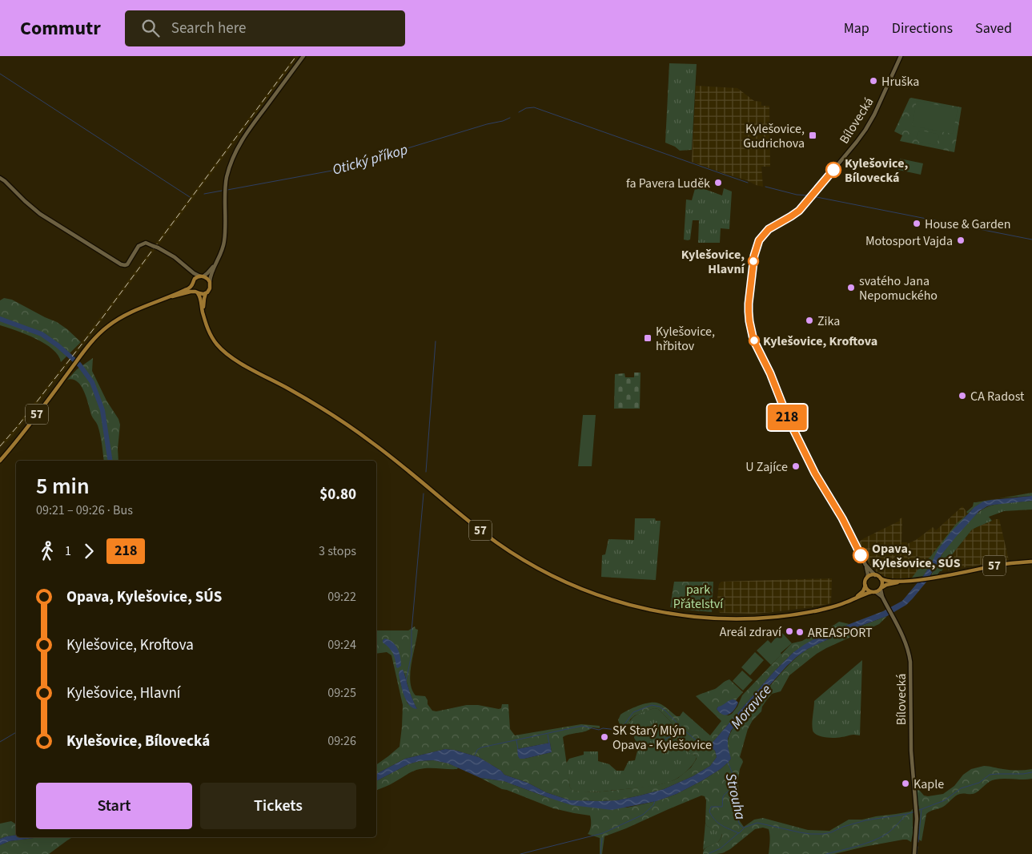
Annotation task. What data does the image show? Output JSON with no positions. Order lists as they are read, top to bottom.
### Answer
{
  "streets": {
    "main road": ["Bílovecká", "57"]
  },
  "crossings": [
    ["Bílovecká", "57"]
  ],
  "water": ["Otický příkop", "Moravice", "Strouha"],
  "parks": ["park Přátelství"],
  "places": {
    "other": [
      "Hruška",
      "Kylešovice, Bílovecká",
      "fa Pavera Luděk",
      "House & Garden",
      "Motosport Vajda",
      "Kylešovice, Hlavní",
      "svatého Jana Nepomuckého",
      "Zika",
      "Kylešovice, Kroftova",
      "CA Radost",
      "U Zajíce",
      "Opava, Kylešovice, SÚS",
      "Areál zdraví",
      "AREASPORT",
      "SK Starý Mlýn Opava - Kylešovice",
      "Kaple"
    ],
    "transit": ["Kylešovice, Gudrichova", "Kylešovice, hřbitov"]
  },
  "lines": ["bus line 218"],
  "page": {
    "header": "Commutr",
    "search": "Search here",
    "nav": ["Map", "Directions", "Saved"],
    "on_map": "218",
    "heading": ["5 min", "09:21 – 09:26 · Bus", "$0.80"],
    "legs": ["1", "218", "3 stops"],
    "list": [
      {
        "name": "Opava, Kylešovice, SÚS",
        "value": "09:22"
      },
      {
        "name": "Kylešovice, Kroftova",
        "value": "09:24"
      },
      {
        "name": "Kylešovice, Hlavní",
        "value": "09:25"
      },
      {
        "name": "Kylešovice, Bílovecká",
        "value": "09:26"
      }
    ],
    "buttons": ["Start", "Tickets"]
  }
}
